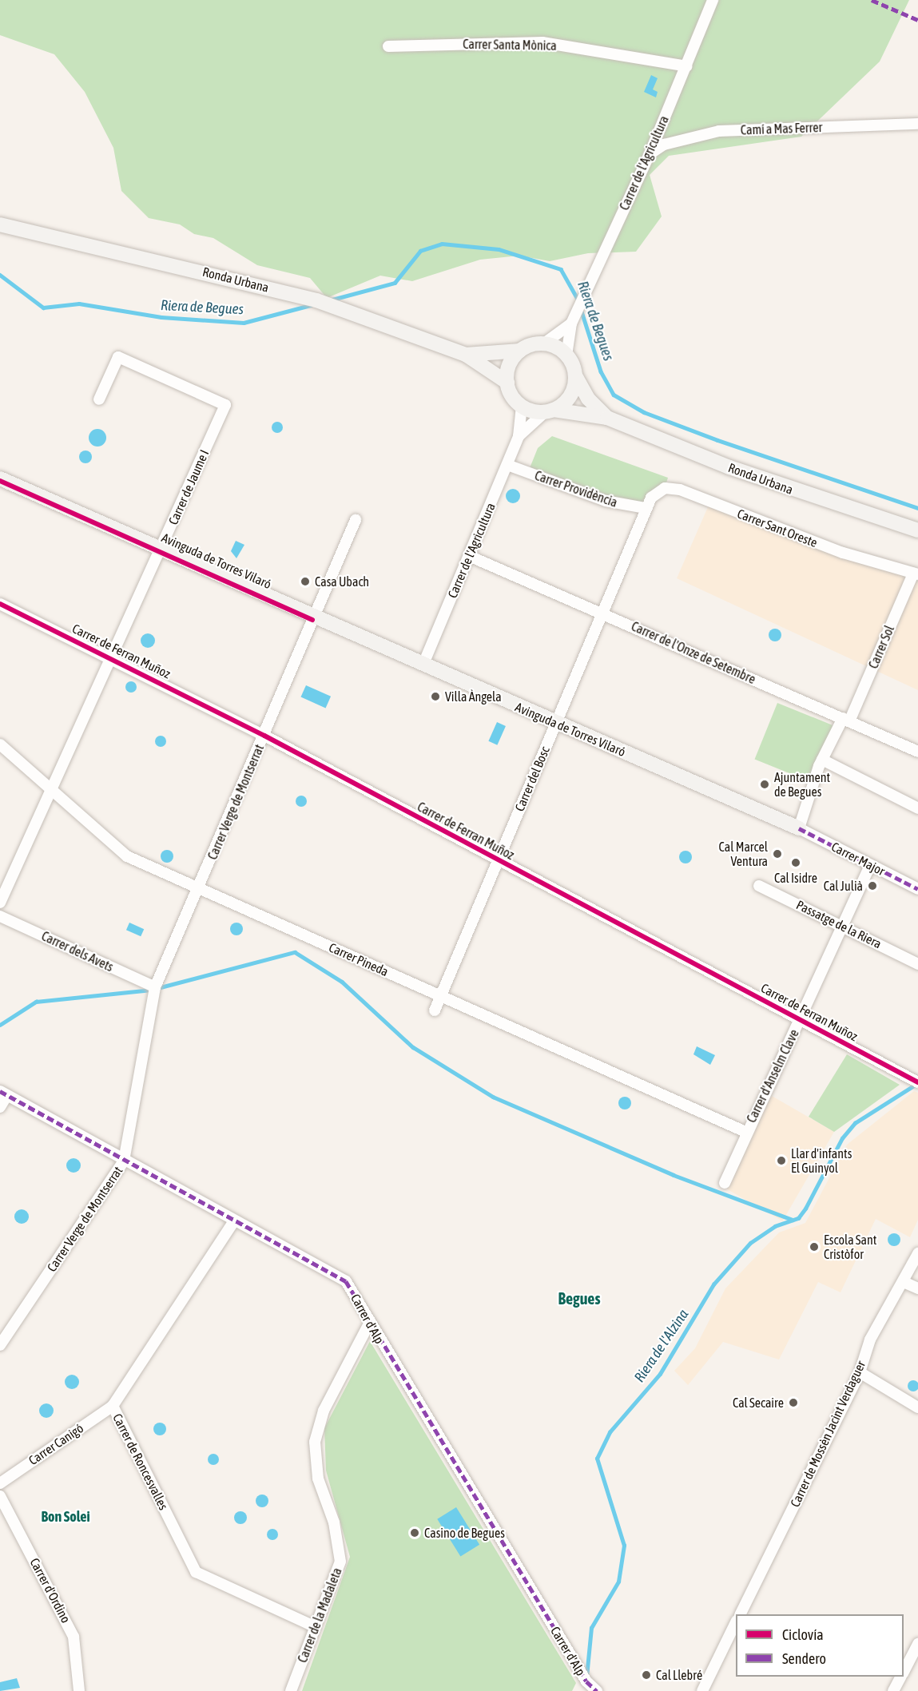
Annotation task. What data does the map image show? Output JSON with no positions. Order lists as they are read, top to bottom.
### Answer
{
  "streets": {
    "main road": ["Ronda Urbana", "Avinguda de Torres Vilaró"],
    "street": [
      "Carrer Santa Mònica",
      "Camí a Mas Ferrer",
      "Carrer de l'Agricultura",
      "Carrer de Jaume I",
      "Carrer Providència",
      "Carrer Sant Oreste",
      "Carrer Sol",
      "Carrer de Ferran Muñoz",
      "Carrer de l'Onze de Setembre",
      "Carrer del Bosc",
      "Carrer Verge de Montserrat",
      "Carrer Major",
      "Passatge de la Riera",
      "Carrer dels Avets",
      "Carrer Pineda",
      "Carrer d'Anselm Clave",
      "Carrer d'Alp",
      "Carrer de Mossèn Jacint Verdaguer",
      "Carrer Canigó",
      "Carrer de Roncesvalles",
      "Carrer d'Ordino",
      "Carrer de la Madaleta"
    ]
  },
  "crossings": [
    ["Carrer Santa Mònica", "Carrer de l'Agricultura"],
    ["Camí a Mas Ferrer", "Carrer de l'Agricultura"],
    ["Carrer de l'Agricultura", "Ronda Urbana"],
    ["Carrer de l'Agricultura", "Carrer Providència"],
    ["Carrer de l'Agricultura", "Avinguda de Torres Vilaró"],
    ["Carrer de l'Agricultura", "Carrer de l'Onze de Setembre"],
    ["Carrer de Jaume I", "Avinguda de Torres Vilaró"],
    ["Carrer de Jaume I", "Carrer de Ferran Muñoz"],
    ["Carrer de Jaume I", "Carrer Pineda"],
    ["Carrer Providència", "Carrer Sant Oreste"],
    ["Carrer Providència", "Carrer del Bosc"],
    ["Carrer Sant Oreste", "Carrer Sol"],
    ["Carrer Sant Oreste", "Carrer del Bosc"],
    ["Avinguda de Torres Vilaró", "Carrer Sol"],
    ["Avinguda de Torres Vilaró", "Carrer del Bosc"],
    ["Avinguda de Torres Vilaró", "Carrer Verge de Montserrat"],
    ["Avinguda de Torres Vilaró", "Carrer Major"],
    ["Carrer Sol", "Carrer de l'Onze de Setembre"],
    ["Carrer Sol", "Carrer Major"],
    ["Carrer de Ferran Muñoz", "Carrer del Bosc"],
    ["Carrer de Ferran Muñoz", "Carrer Verge de Montserrat"],
    ["Carrer de Ferran Muñoz", "Carrer d'Anselm Clave"],
    ["Carrer de l'Onze de Setembre", "Carrer del Bosc"],
    ["Carrer del Bosc", "Carrer Pineda"],
    ["Carrer Verge de Montserrat", "Carrer dels Avets"],
    ["Carrer Verge de Montserrat", "Carrer Pineda"],
    ["Carrer Verge de Montserrat", "Carrer d'Alp"],
    ["Carrer Major", "Carrer d'Anselm Clave"],
    ["Passatge de la Riera", "Carrer d'Anselm Clave"],
    ["Carrer Pineda", "Carrer d'Anselm Clave"],
    ["Carrer d'Alp", "Carrer de Roncesvalles"],
    ["Carrer d'Alp", "Carrer de la Madaleta"],
    ["Carrer Canigó", "Carrer de Roncesvalles"],
    ["Carrer de Roncesvalles", "Carrer de la Madaleta"]
  ],
  "districts": ["Begues", "Bon Solei"],
  "water": ["Riera de Begues", "Riera de l'Alzina"],
  "places": [
    "Casa Ubach",
    "Villa Àngela",
    "Ajuntament de Begues",
    "Cal Marcel Ventura",
    "Cal Isidre",
    "Cal Julià",
    "Llar d'infants El Guinyol",
    "Escola Sant Cristòfor",
    "Cal Secaire",
    "Casino de Begues",
    "Cal Llebré"
  ],
  "legend": ["Ciclovía", "Sendero"]
}
